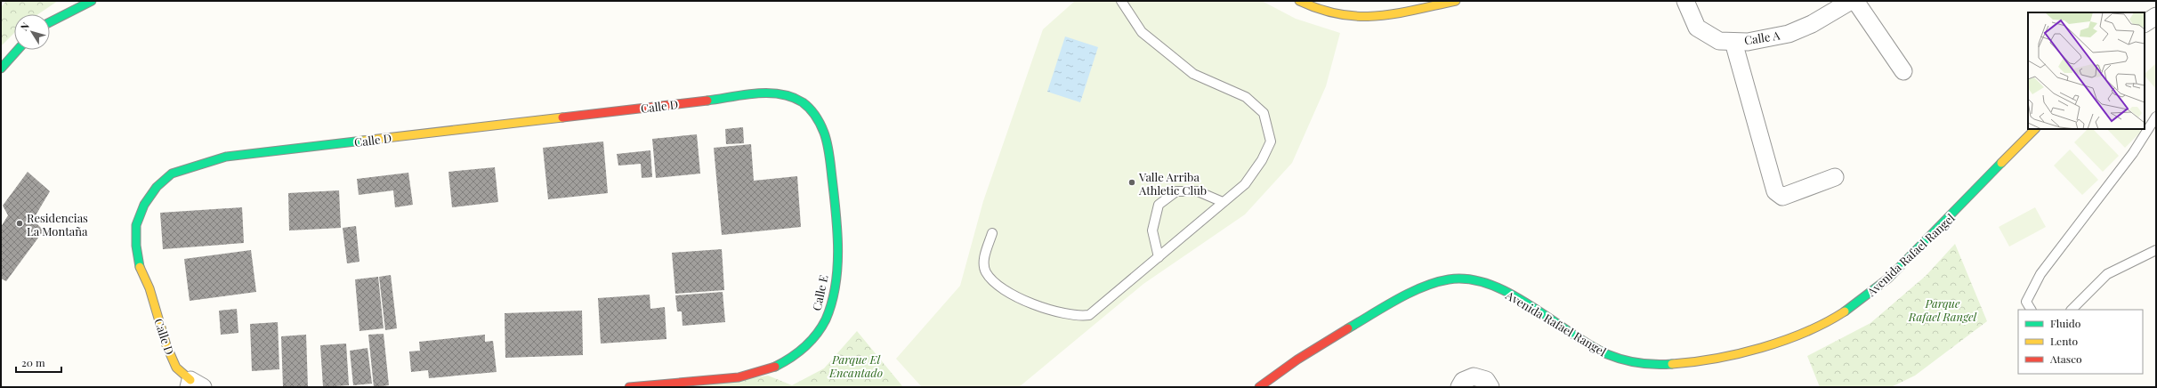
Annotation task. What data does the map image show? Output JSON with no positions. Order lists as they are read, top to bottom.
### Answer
{
  "streets": {
    "street": [
      "Calle A",
      "Calle D",
      "Avenida Rafael Rangel",
      "Calle E"
    ]
  },
  "crossings": [
    ["Calle D", "Calle E"]
  ],
  "parks": ["Parque Rafael Rangel", "Parque El Encantado"],
  "places": ["Valle Arriba Athletic Club", "Residencias La Montaña"],
  "legend": ["Fluido", "Lento", "Atasco"],
  "scale_bar": "20 m",
  "north": "top left"
}
